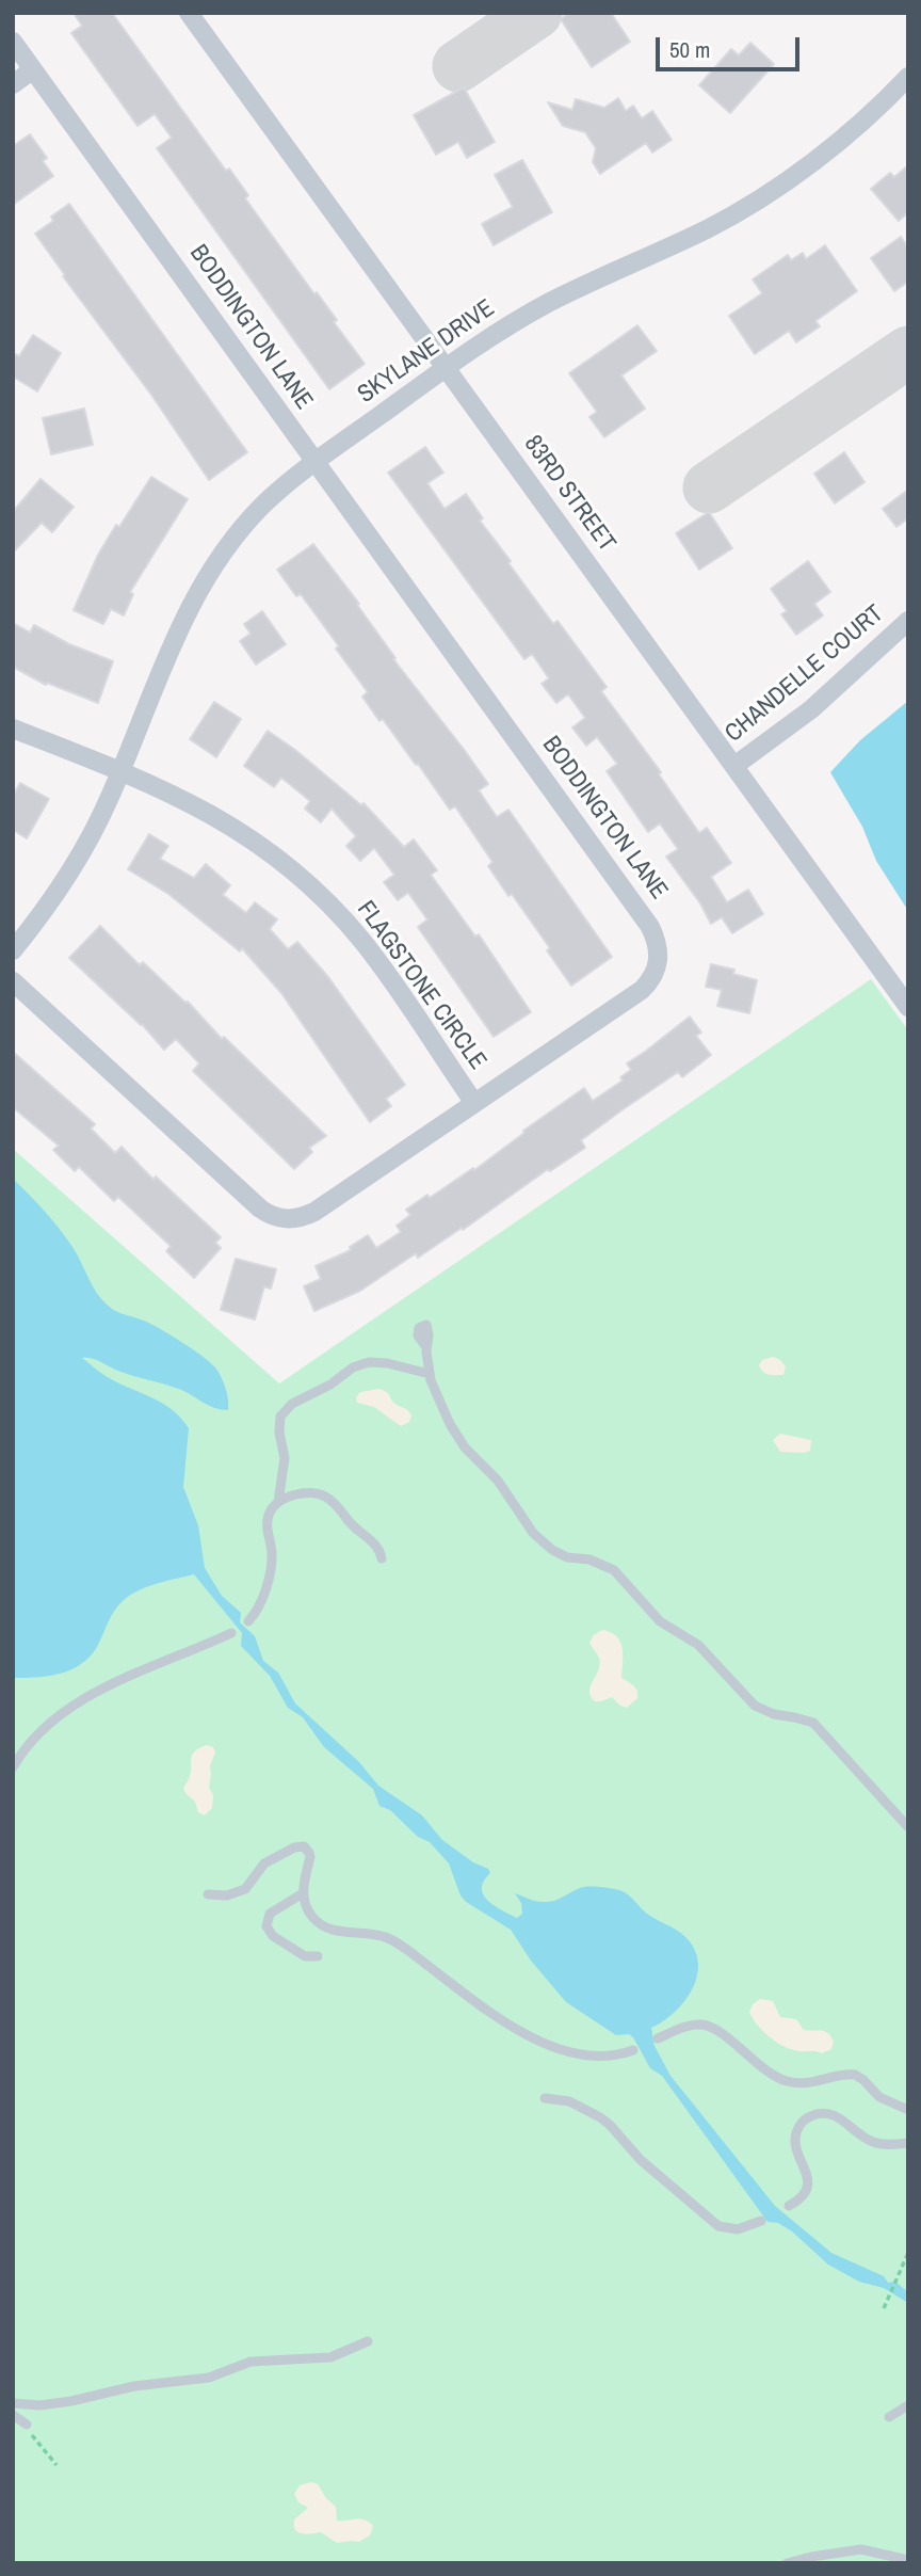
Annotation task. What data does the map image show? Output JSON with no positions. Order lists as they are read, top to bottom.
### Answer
{
  "streets": {
    "street": [
      "BODDINGTON LANE",
      "SKYLANE DRIVE",
      "83RD STREET",
      "CHANDELLE COURT",
      "FLAGSTONE CIRCLE"
    ]
  },
  "crossings": [
    ["BODDINGTON LANE", "SKYLANE DRIVE"],
    ["BODDINGTON LANE", "FLAGSTONE CIRCLE"],
    ["SKYLANE DRIVE", "83RD STREET"],
    ["SKYLANE DRIVE", "FLAGSTONE CIRCLE"],
    ["83RD STREET", "CHANDELLE COURT"]
  ],
  "scale_bar": "50 m"
}
